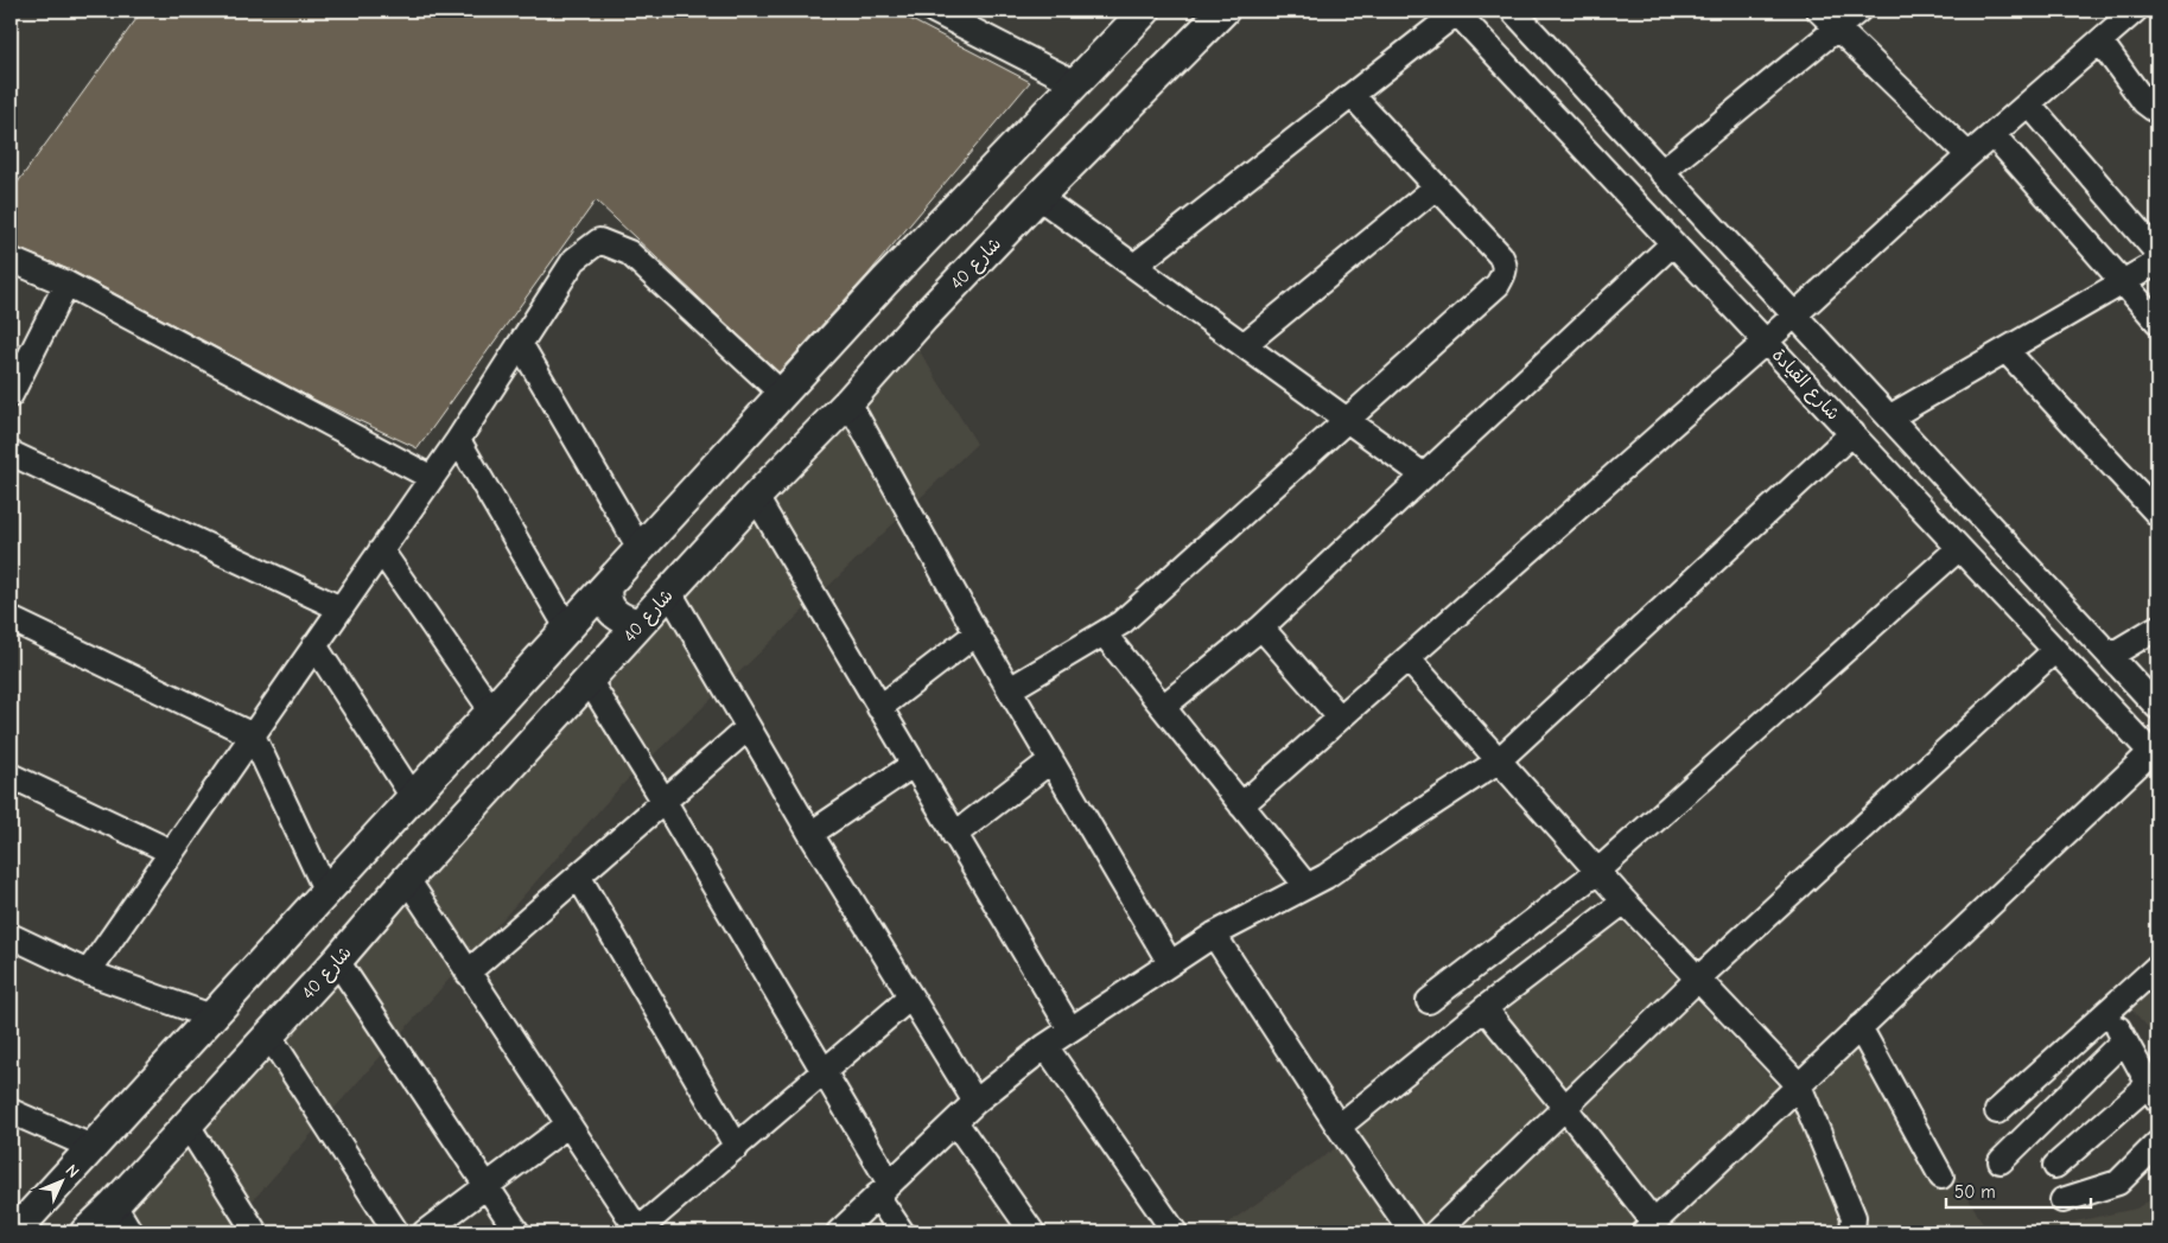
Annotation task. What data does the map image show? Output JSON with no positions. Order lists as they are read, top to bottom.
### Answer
{
  "streets": {
    "main road": ["شارع 40"],
    "street": ["شارع القيادة"]
  },
  "scale_bar": "50 m",
  "north": "top right"
}
